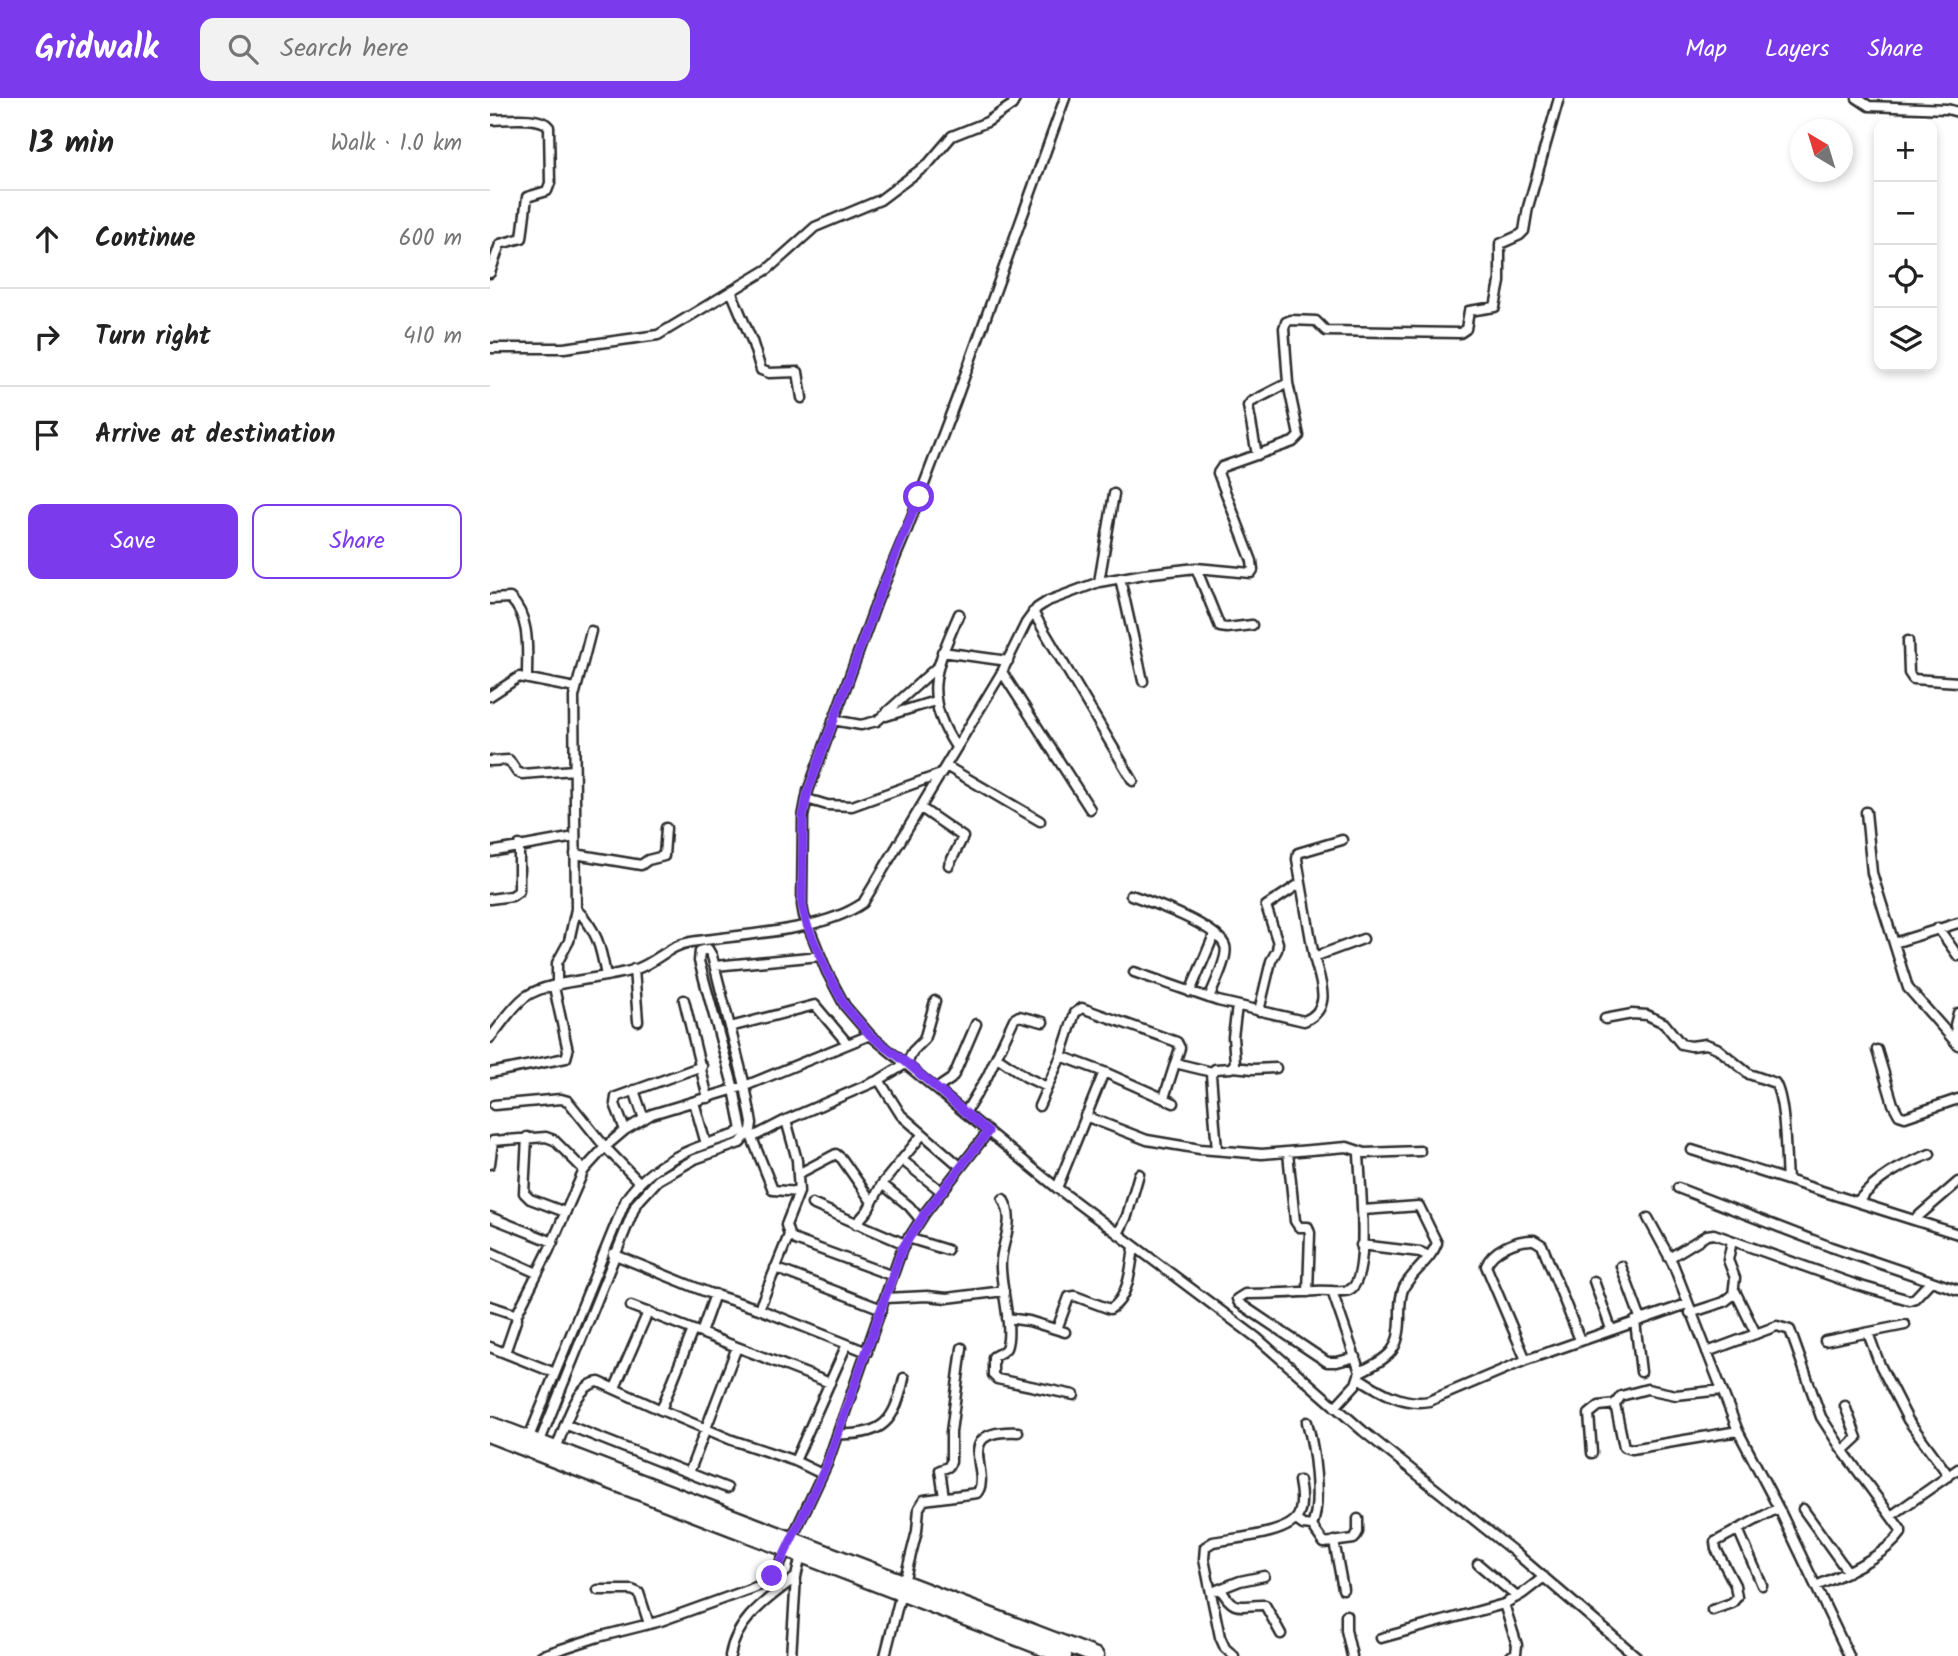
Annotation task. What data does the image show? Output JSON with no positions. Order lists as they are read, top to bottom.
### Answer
{
  "north": "top left",
  "page": {
    "header": "Gridwalk",
    "search": "Search here",
    "nav": ["Map", "Layers", "Share"],
    "heading": ["13 min", "Walk · 1.0 km"],
    "map_buttons": ["+", "−"],
    "list": [
      ["Continue", "600 m"],
      ["Turn right", "410 m"],
      "Arrive at destination"
    ],
    "buttons": ["Save", "Share"]
  }
}
